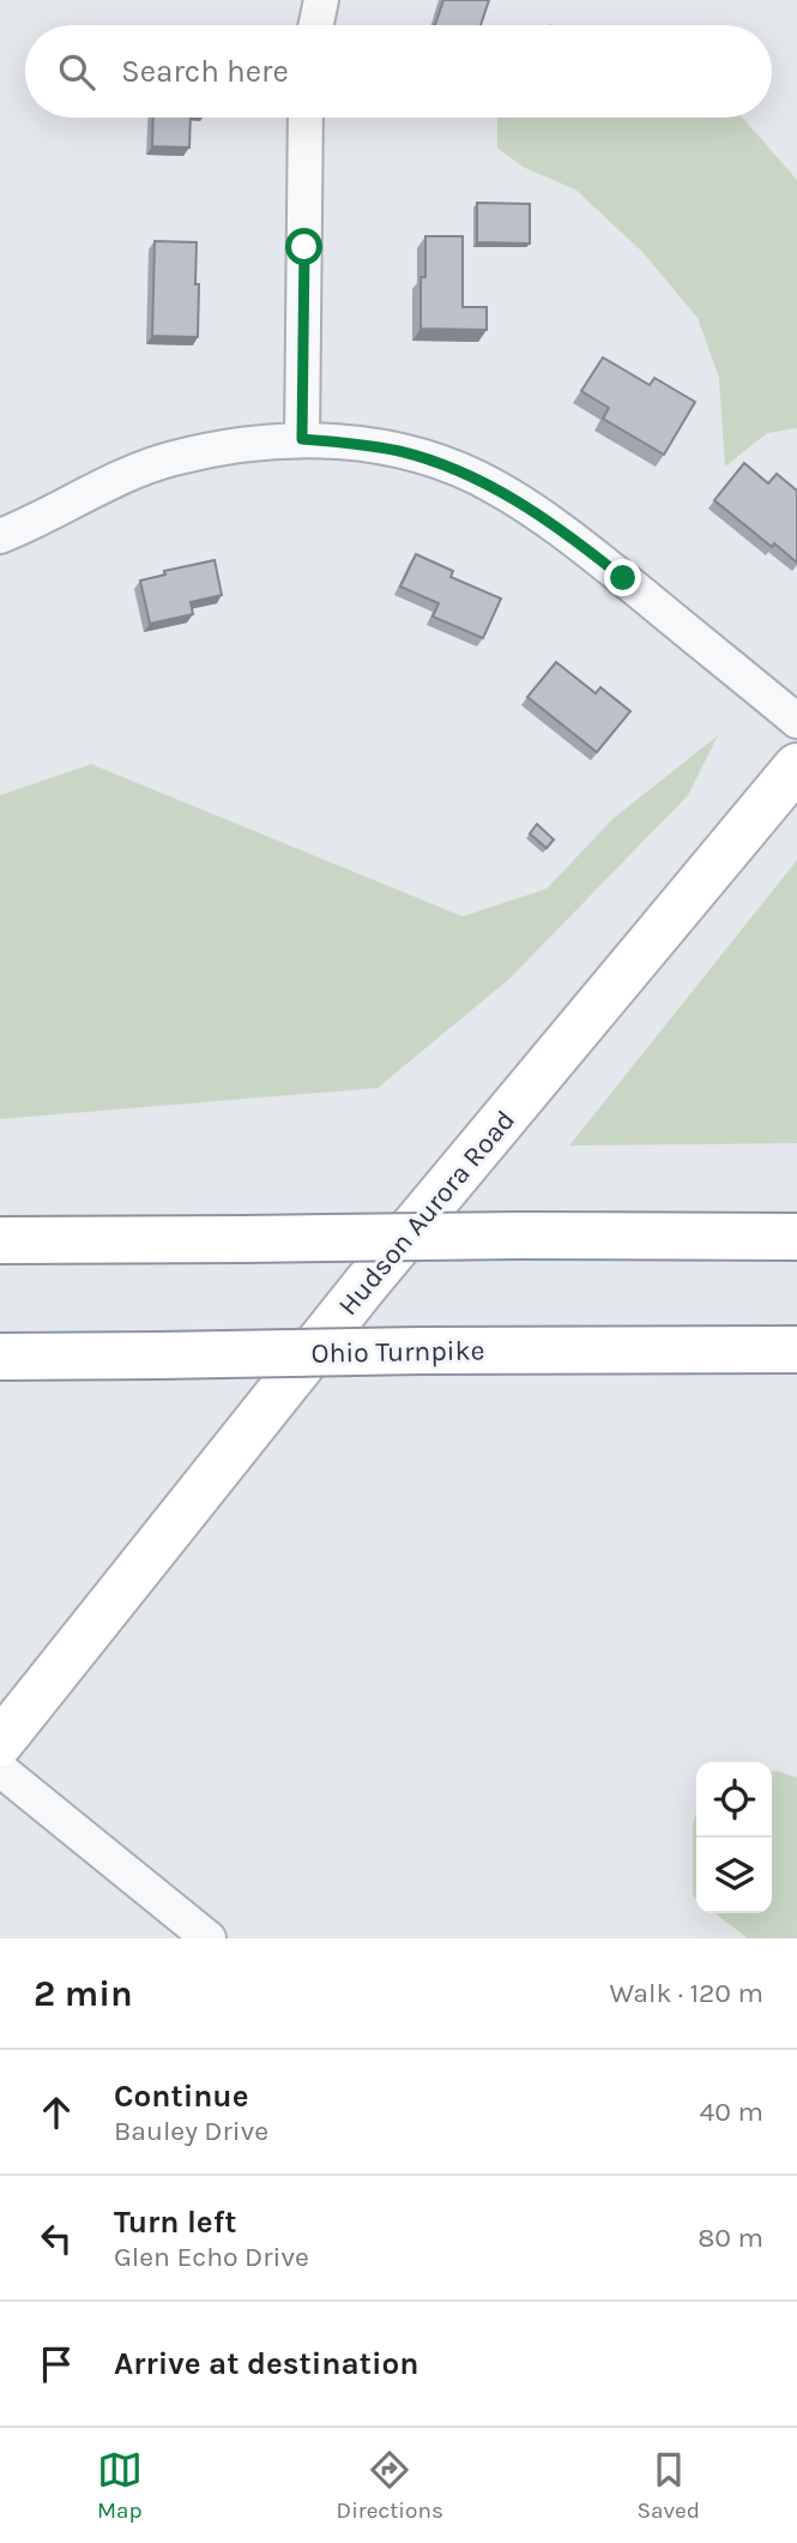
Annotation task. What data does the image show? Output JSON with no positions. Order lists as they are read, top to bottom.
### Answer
{
  "streets": {
    "main road": ["Hudson Aurora Road", "Ohio Turnpike"]
  },
  "page": {
    "search": "Search here",
    "heading": ["2 min", "Walk · 120 m"],
    "list": [
      ["Continue", "Bauley Drive", "40 m"],
      ["Turn left", "Glen Echo Drive", "80 m"],
      "Arrive at destination"
    ],
    "nav": ["Map", "Directions", "Saved"]
  }
}
